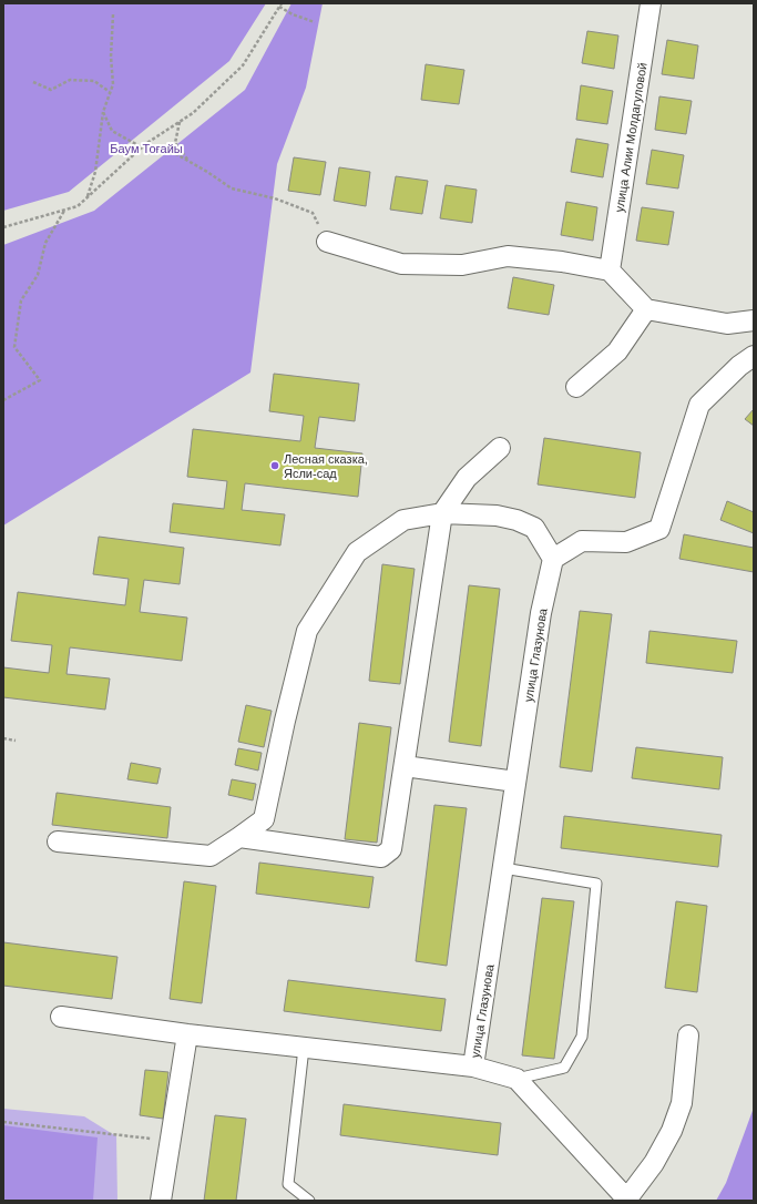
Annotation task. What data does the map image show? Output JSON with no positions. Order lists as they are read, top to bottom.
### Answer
{
  "streets": {
    "street": ["улица Алии Молдагуловой", "улица Глазунова"]
  },
  "parks": ["Баум Тоғайы"],
  "places": ["Лесная сказка, Ясли-сад"]
}
